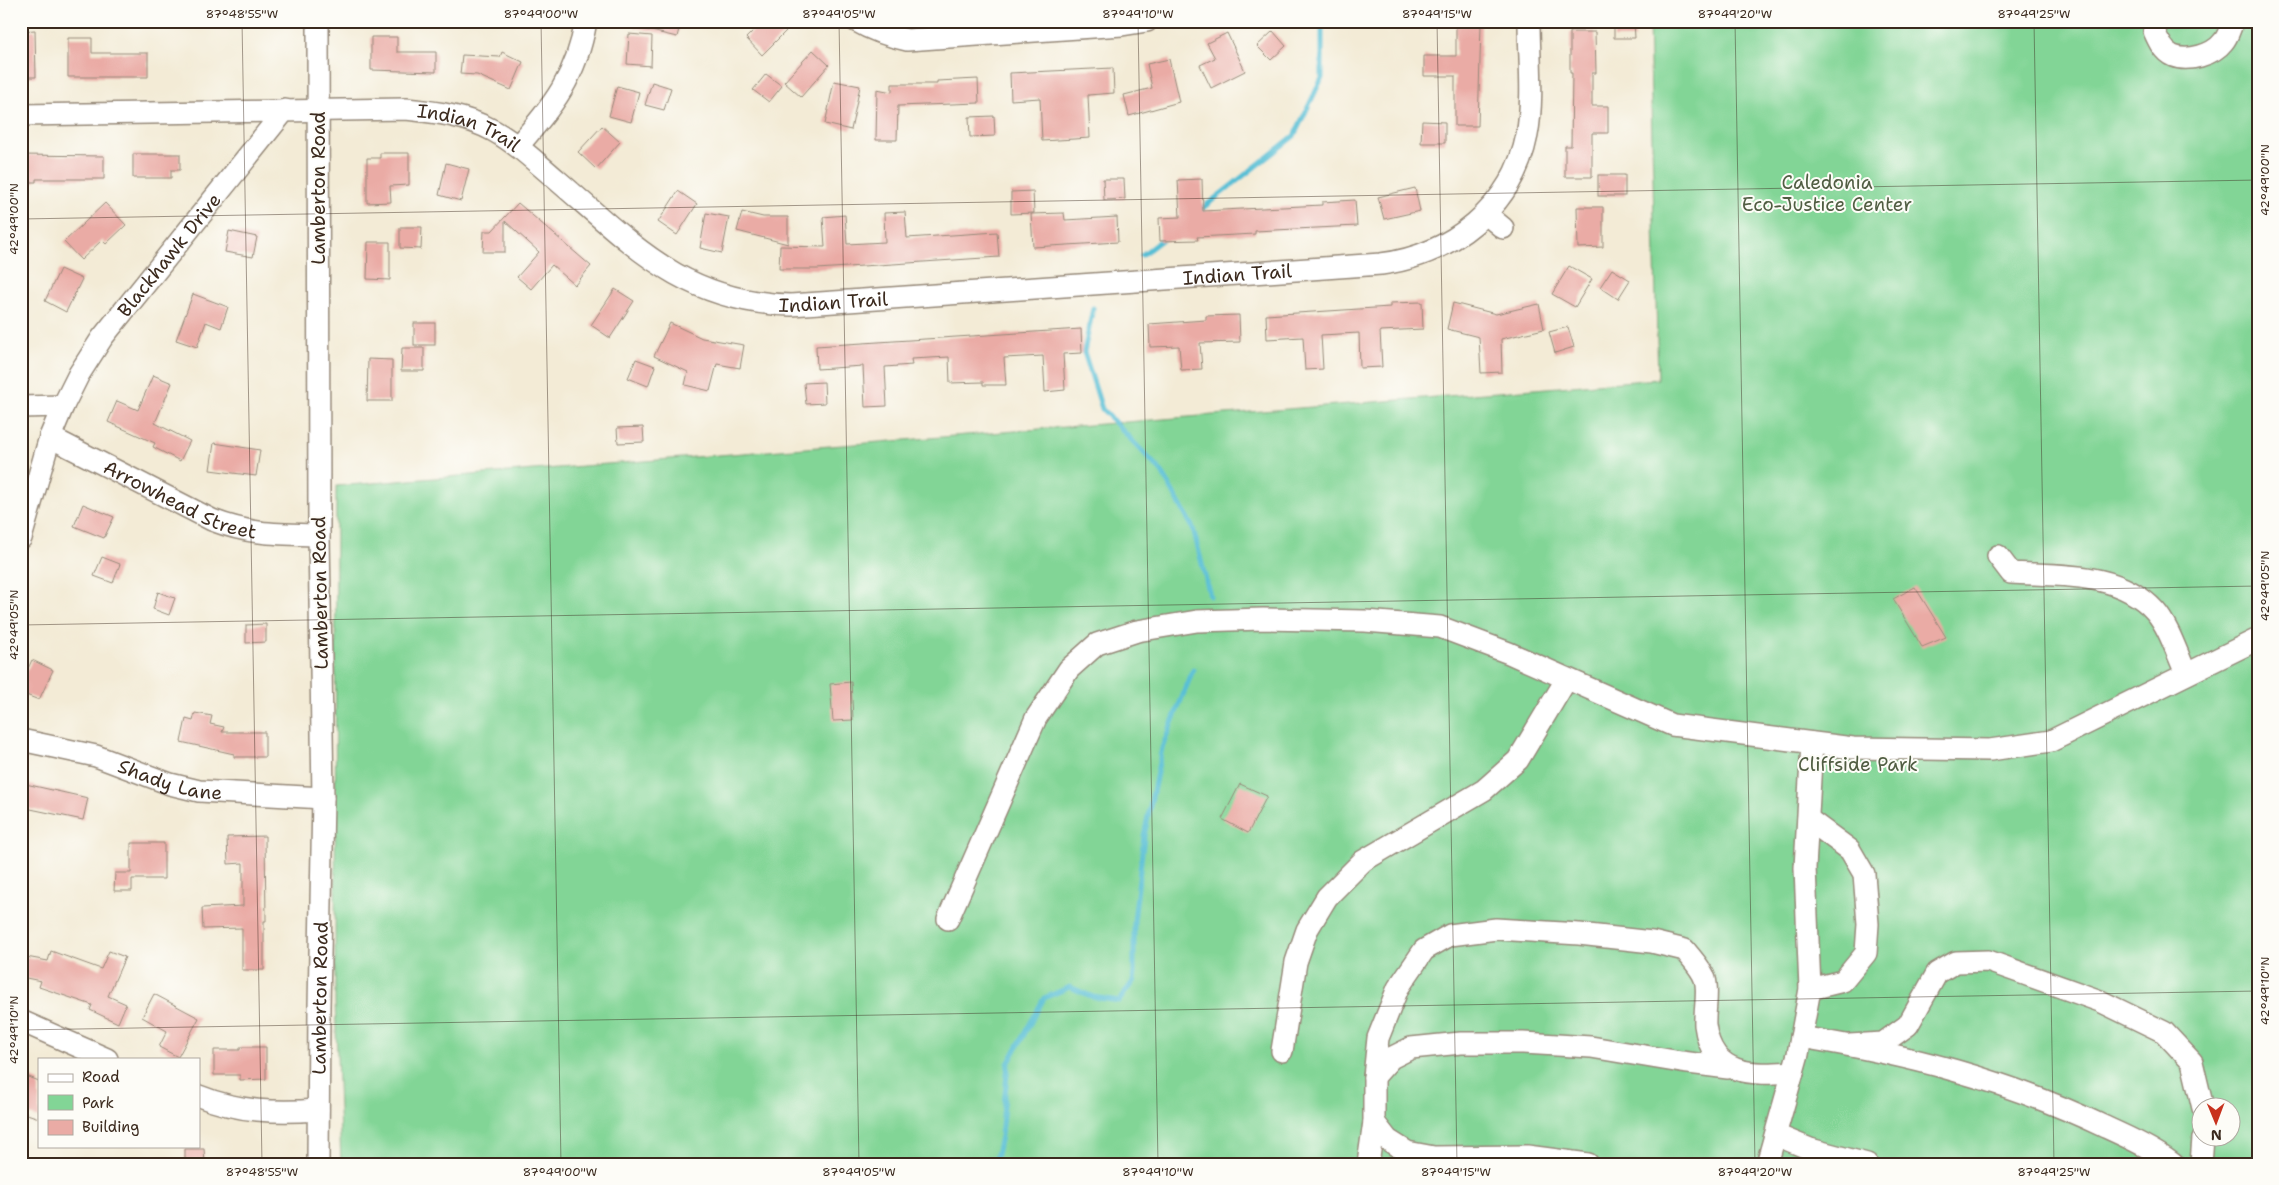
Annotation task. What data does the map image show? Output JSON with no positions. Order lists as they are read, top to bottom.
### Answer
{
  "streets": {
    "street": [
      "Indian Trail",
      "Lamberton Road",
      "Blackhawk Drive",
      "Arrowhead Street",
      "Shady Lane"
    ]
  },
  "crossings": [
    ["Indian Trail", "Lamberton Road"],
    ["Indian Trail", "Blackhawk Drive"],
    ["Lamberton Road", "Arrowhead Street"],
    ["Lamberton Road", "Shady Lane"],
    ["Blackhawk Drive", "Arrowhead Street"]
  ],
  "parks": ["Caledonia Eco-Justice Center", "Cliffside Park"],
  "legend": ["Road", "Park", "Building"],
  "north": "bottom",
  "coordinates": [
    "87°48'55\"W",
    "87°49'00\"W",
    "87°49'05\"W",
    "87°49'10\"W",
    "87°49'15\"W",
    "87°49'20\"W",
    "87°49'25\"W",
    "42°49'00\"N",
    "42°49'05\"N",
    "42°49'10\"N"
  ]
}
